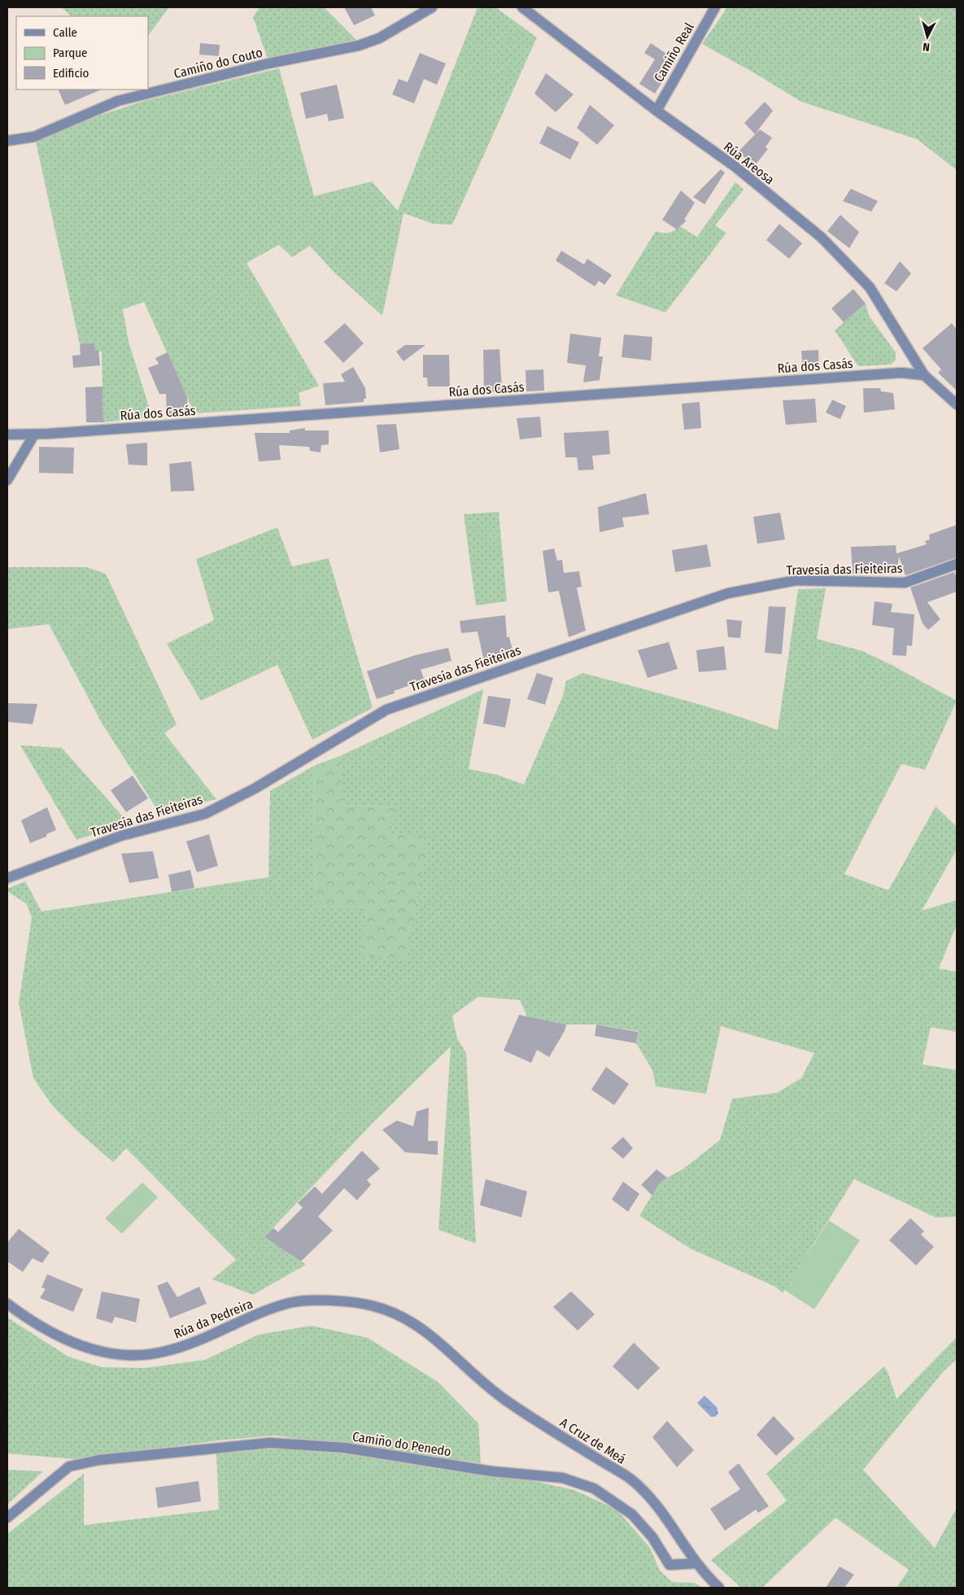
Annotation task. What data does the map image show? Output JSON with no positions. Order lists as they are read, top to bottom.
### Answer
{
  "streets": {
    "street": [
      "Camiño Real",
      "Camiño do Couto",
      "Rúa Areosa",
      "Rúa dos Casás",
      "Travesía das Fieiteiras",
      "Rúa da Pedreira",
      "A Cruz de Meá",
      "Camiño do Penedo"
    ]
  },
  "crossings": [
    ["Camiño Real", "Rúa Areosa"],
    ["Rúa Areosa", "Rúa dos Casás"],
    ["Rúa da Pedreira", "A Cruz de Meá"],
    ["A Cruz de Meá", "Camiño do Penedo"]
  ],
  "legend": ["Calle", "Parque", "Edificio"],
  "north": "bottom"
}
